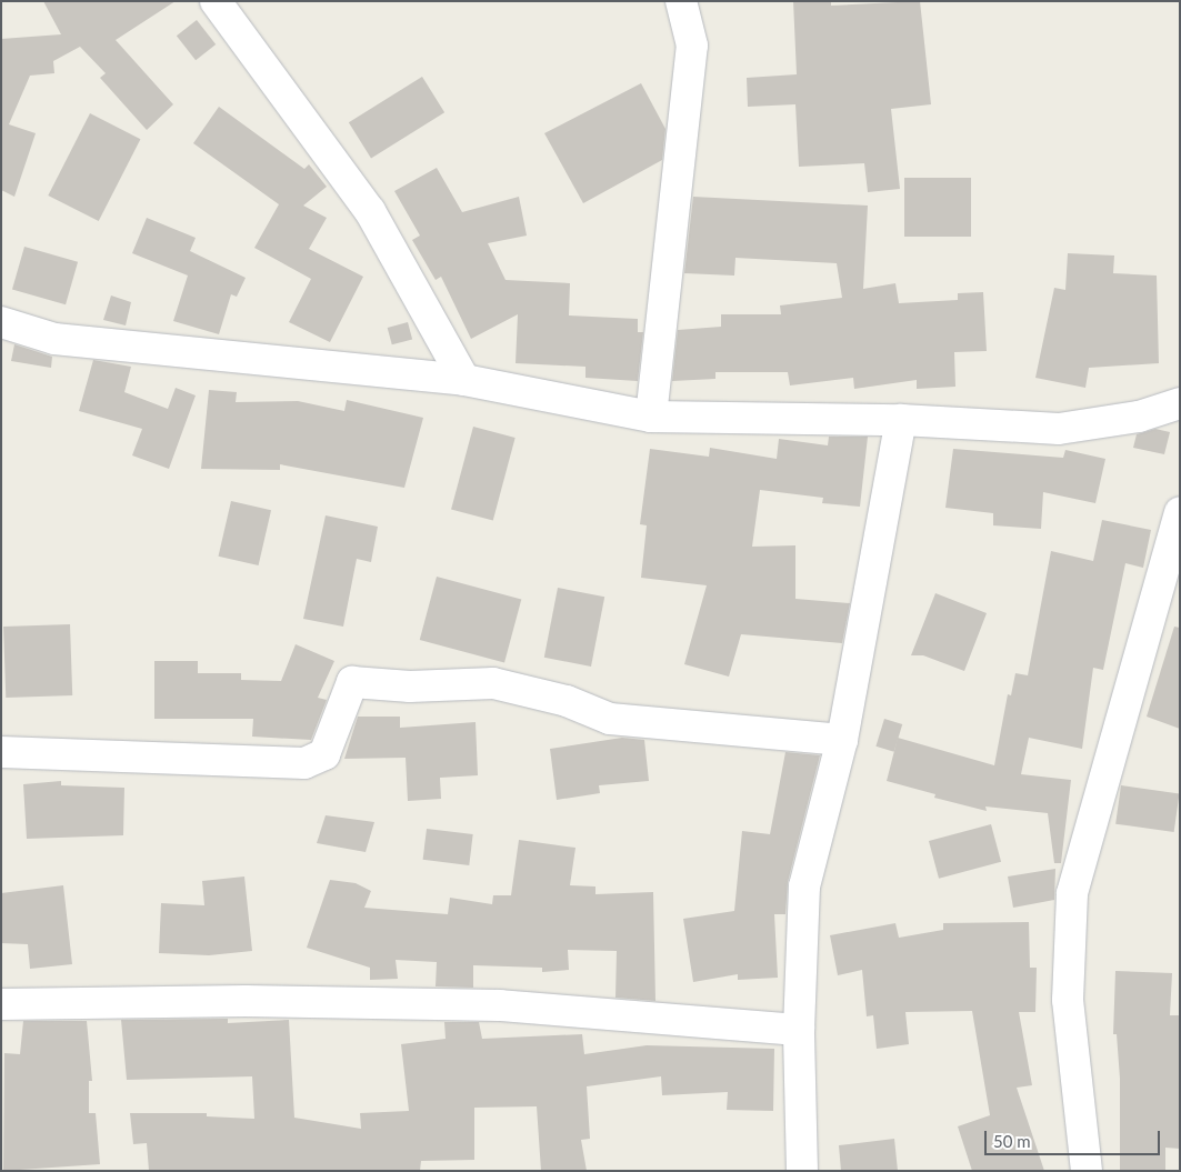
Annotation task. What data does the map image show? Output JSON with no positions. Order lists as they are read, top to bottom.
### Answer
{
  "scale_bar": "50 m"
}
